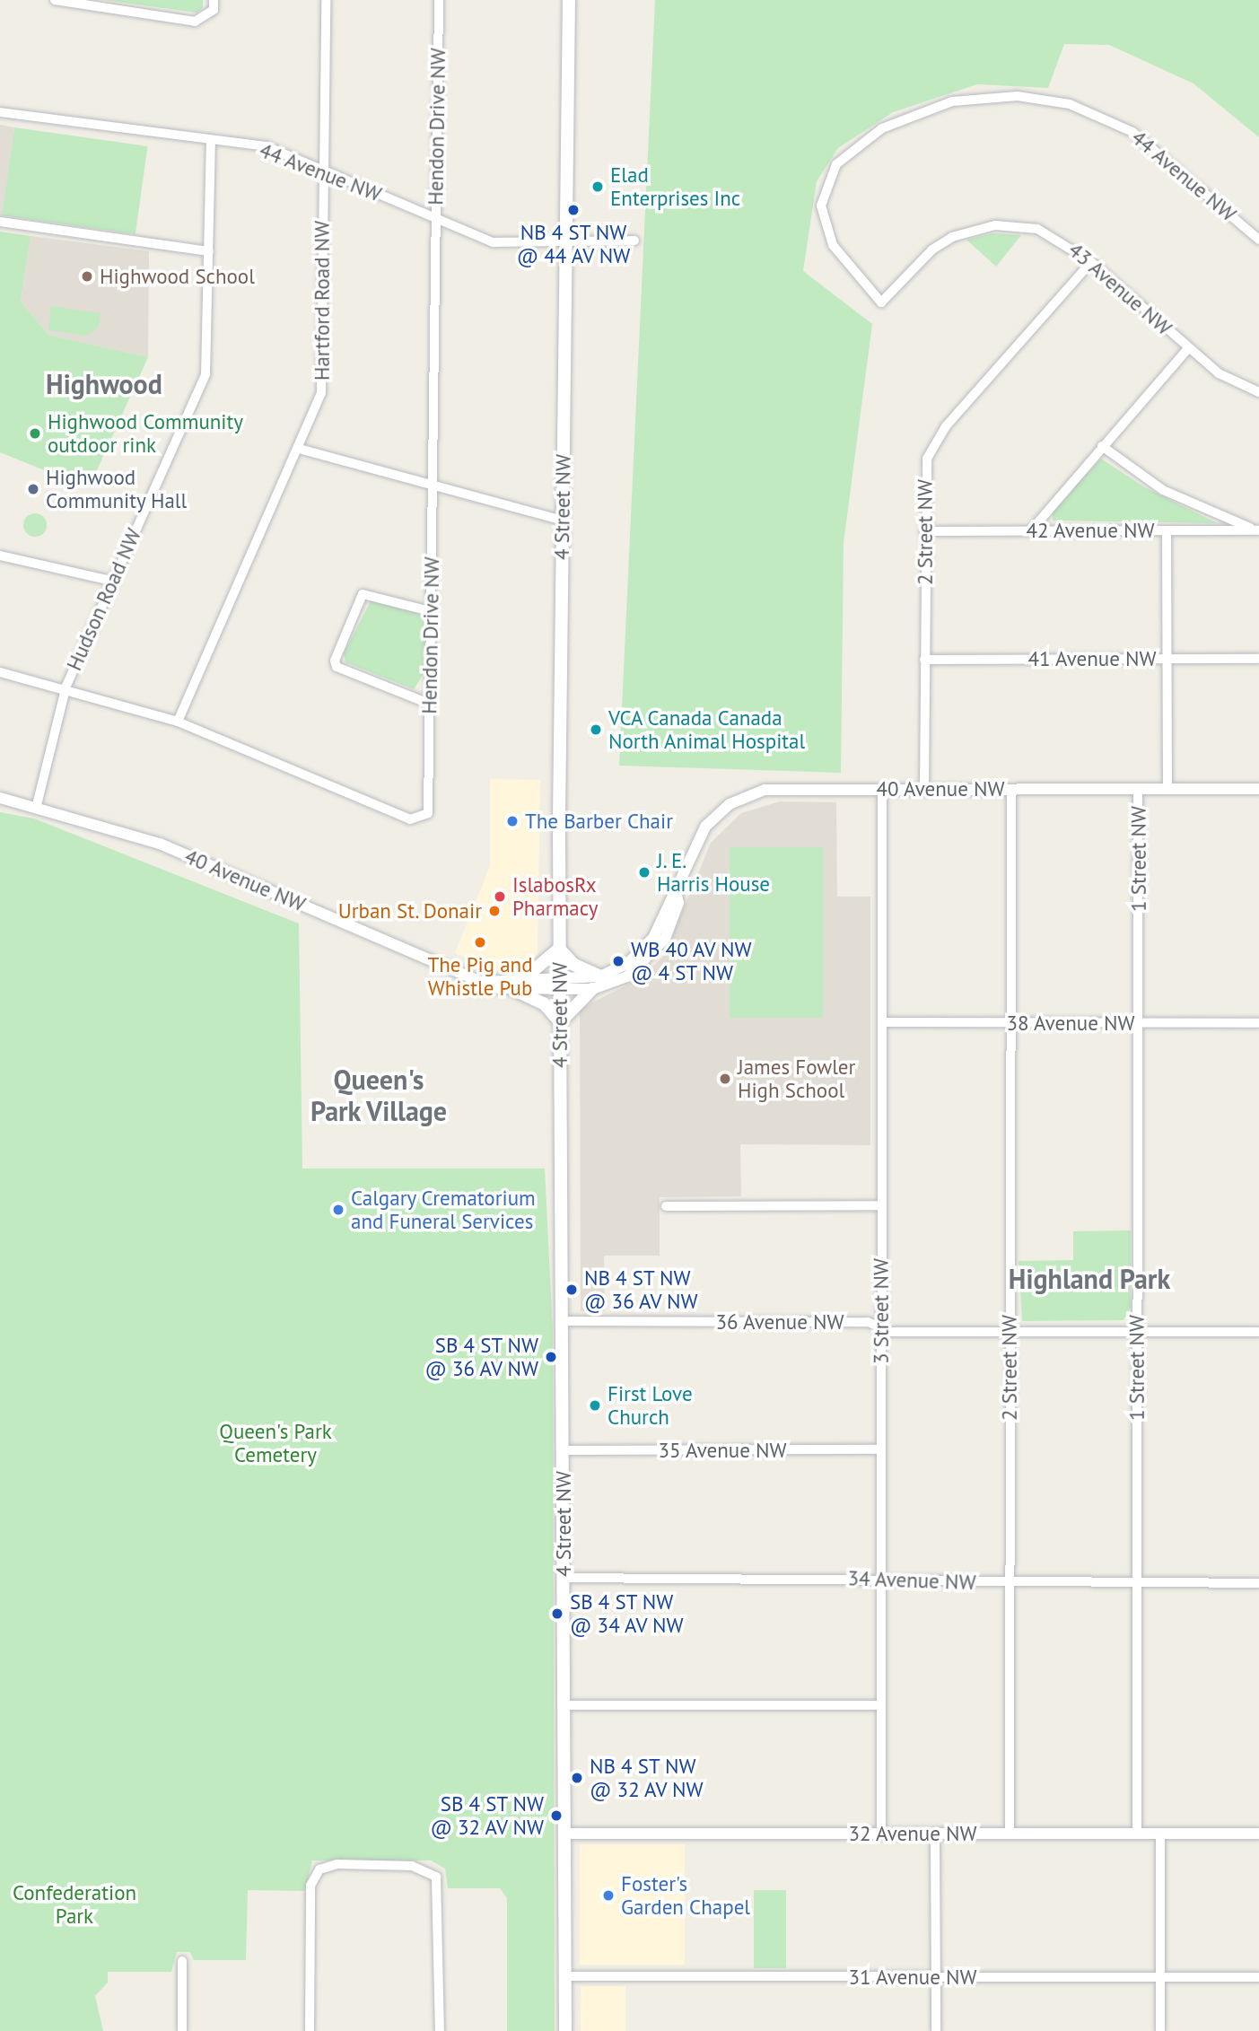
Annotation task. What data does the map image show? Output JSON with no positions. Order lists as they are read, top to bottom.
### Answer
{
  "streets": {
    "main road": ["4 Street NW"],
    "street": [
      "Hendon Drive NW",
      "44 Avenue NW",
      "43 Avenue NW",
      "Hartford Road NW",
      "42 Avenue NW",
      "2 Street NW",
      "Hudson Road NW",
      "41 Avenue NW",
      "40 Avenue NW",
      "1 Street NW",
      "38 Avenue NW",
      "3 Street NW",
      "36 Avenue NW",
      "35 Avenue NW",
      "34 Avenue NW",
      "32 Avenue NW",
      "31 Avenue NW"
    ]
  },
  "crossings": [
    ["Hendon Drive NW", "44 Avenue NW"],
    ["Hendon Drive NW", "Hartford Road NW"],
    ["Hendon Drive NW", "Hudson Road NW"],
    ["44 Avenue NW", "43 Avenue NW"],
    ["44 Avenue NW", "Hartford Road NW"],
    ["44 Avenue NW", "4 Street NW"],
    ["44 Avenue NW", "Hudson Road NW"],
    ["43 Avenue NW", "2 Street NW"],
    ["4 Street NW", "40 Avenue NW"],
    ["4 Street NW", "36 Avenue NW"],
    ["4 Street NW", "35 Avenue NW"],
    ["4 Street NW", "34 Avenue NW"],
    ["4 Street NW", "32 Avenue NW"],
    ["4 Street NW", "31 Avenue NW"],
    ["42 Avenue NW", "2 Street NW"],
    ["42 Avenue NW", "1 Street NW"],
    ["2 Street NW", "41 Avenue NW"],
    ["2 Street NW", "40 Avenue NW"],
    ["2 Street NW", "38 Avenue NW"],
    ["2 Street NW", "36 Avenue NW"],
    ["2 Street NW", "34 Avenue NW"],
    ["2 Street NW", "32 Avenue NW"],
    ["Hudson Road NW", "40 Avenue NW"],
    ["41 Avenue NW", "1 Street NW"],
    ["40 Avenue NW", "1 Street NW"],
    ["40 Avenue NW", "3 Street NW"],
    ["1 Street NW", "38 Avenue NW"],
    ["1 Street NW", "36 Avenue NW"],
    ["1 Street NW", "34 Avenue NW"],
    ["1 Street NW", "32 Avenue NW"],
    ["38 Avenue NW", "3 Street NW"],
    ["3 Street NW", "36 Avenue NW"],
    ["3 Street NW", "35 Avenue NW"],
    ["3 Street NW", "34 Avenue NW"],
    ["3 Street NW", "32 Avenue NW"]
  ],
  "districts": ["Highwood", "Queen's Park Village", "Highland Park"],
  "parks": ["Queen's Park Cemetery", "Confederation Park"],
  "places": [
    "Elad Enterprises Inc",
    "NB 4 ST NW @ 44 AV NW",
    "Highwood School",
    "Highwood Community outdoor rink",
    "Highwood Community Hall",
    "VCA Canada Canada North Animal Hospital",
    "The Barber Chair",
    "J. E. Harris House",
    "IslabosRx Pharmacy",
    "Urban St. Donair",
    "The Pig and Whistle Pub",
    "WB 40 AV NW @ 4 ST NW",
    "James Fowler High School",
    "Calgary Crematorium and Funeral Services",
    "NB 4 ST NW @ 36 AV NW",
    "SB 4 ST NW @ 36 AV NW",
    "First Love Church",
    "SB 4 ST NW @ 34 AV NW",
    "NB 4 ST NW @ 32 AV NW",
    "SB 4 ST NW @ 32 AV NW",
    "Foster's Garden Chapel"
  ]
}
